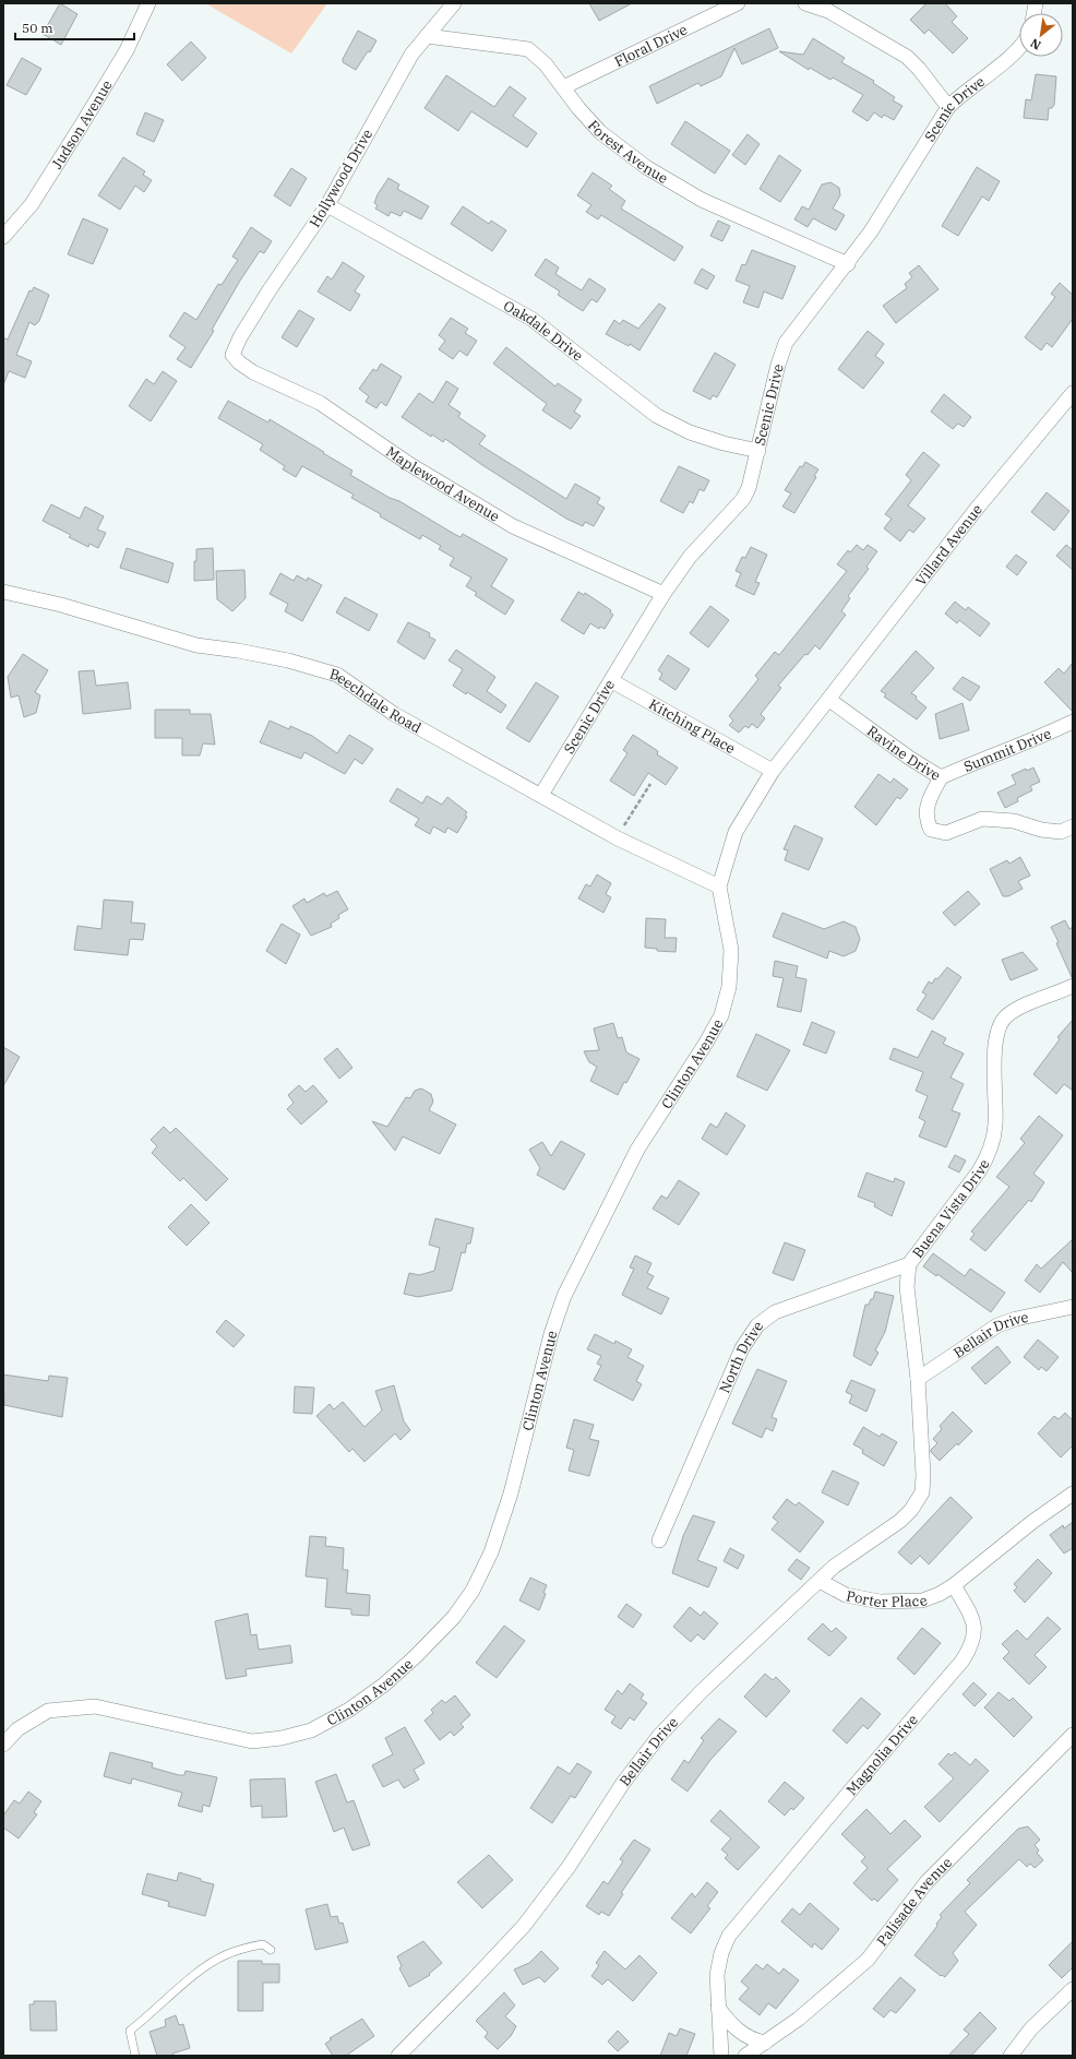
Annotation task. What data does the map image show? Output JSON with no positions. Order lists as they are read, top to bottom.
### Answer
{
  "streets": {
    "street": [
      "Floral Drive",
      "Scenic Drive",
      "Judson Avenue",
      "Forest Avenue",
      "Hollywood Drive",
      "Oakdale Drive",
      "Maplewood Avenue",
      "Villard Avenue",
      "Beechdale Road",
      "Kitching Place",
      "Summit Drive",
      "Ravine Drive",
      "Clinton Avenue",
      "Buena Vista Drive",
      "Bellair Drive",
      "North Drive",
      "Porter Place",
      "Magnolia Drive",
      "Palisade Avenue"
    ]
  },
  "crossings": [
    ["Floral Drive", "Forest Avenue"],
    ["Scenic Drive", "Forest Avenue"],
    ["Scenic Drive", "Oakdale Drive"],
    ["Scenic Drive", "Maplewood Avenue"],
    ["Scenic Drive", "Beechdale Road"],
    ["Scenic Drive", "Kitching Place"],
    ["Forest Avenue", "Hollywood Drive"],
    ["Hollywood Drive", "Oakdale Drive"],
    ["Hollywood Drive", "Maplewood Avenue"],
    ["Villard Avenue", "Ravine Drive"],
    ["Villard Avenue", "Clinton Avenue"],
    ["Beechdale Road", "Clinton Avenue"],
    ["Kitching Place", "Clinton Avenue"],
    ["Summit Drive", "Ravine Drive"],
    ["Ravine Drive", "Clinton Avenue"],
    ["Buena Vista Drive", "Bellair Drive"],
    ["Buena Vista Drive", "North Drive"],
    ["Bellair Drive", "Porter Place"],
    ["Porter Place", "Magnolia Drive"]
  ],
  "scale_bar": "50 m",
  "north": "bottom left"
}
